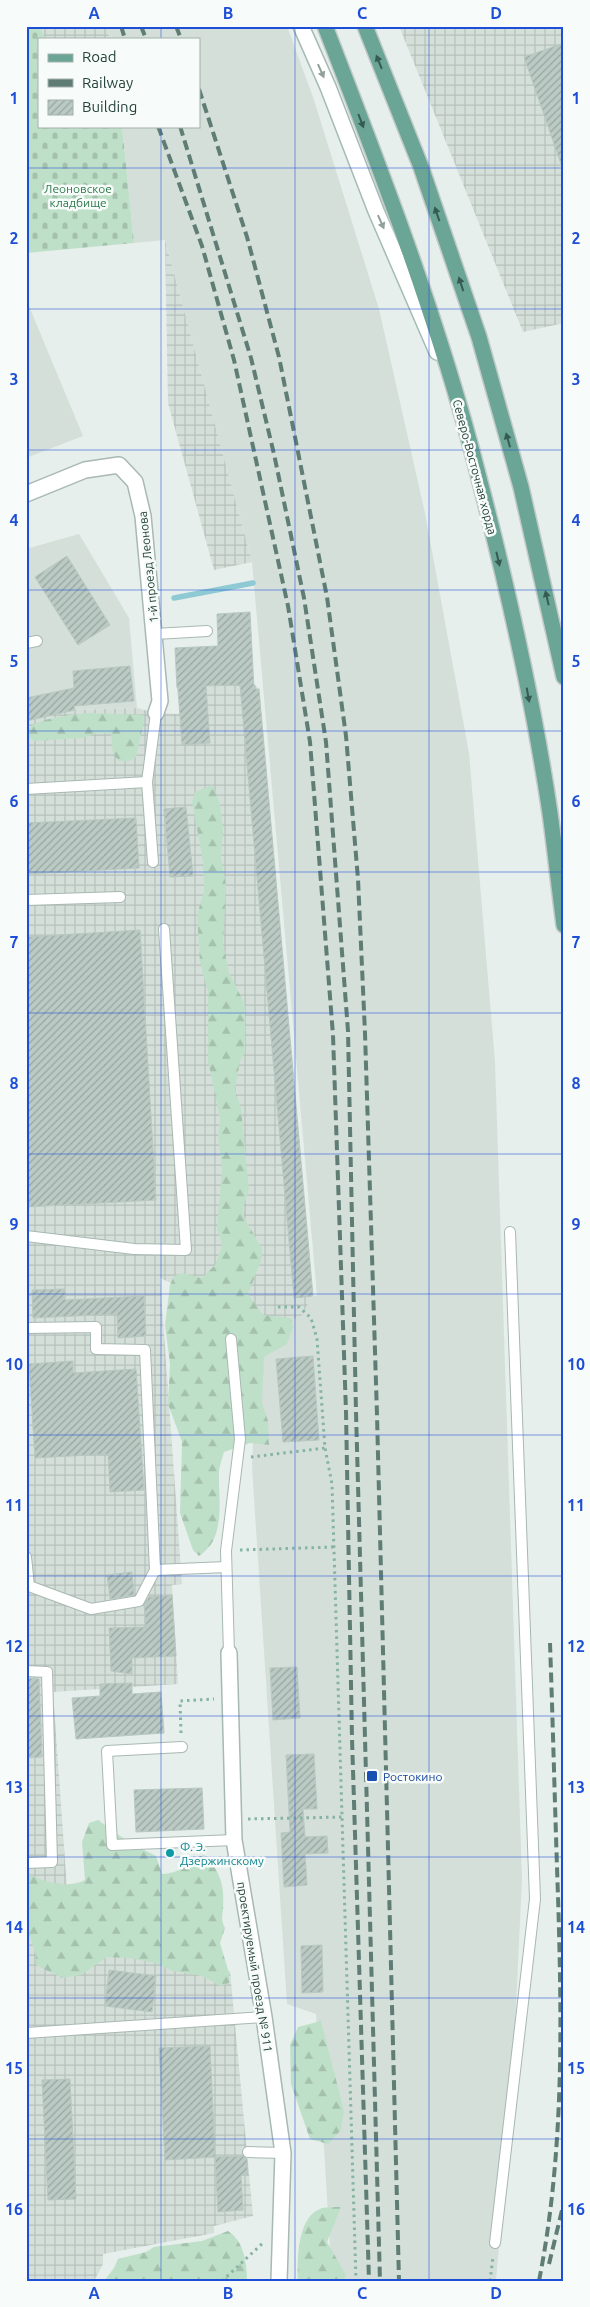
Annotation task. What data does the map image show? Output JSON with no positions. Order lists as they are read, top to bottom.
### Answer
{
  "streets": {
    "main road": ["Северо-Восточная хорда"],
    "street": ["1-й проезд Леонова", "проектируемый проезд № 911"]
  },
  "parks": ["Леоновское кладбище"],
  "places": {
    "transit": ["Ростокино"],
    "other": ["Ф. Э. Дзержинскому"]
  },
  "legend": ["Road", "Railway", "Building"],
  "grid": {
    "columns": [
      "A",
      "B",
      "C",
      "D"
    ],
    "rows": [
      "1",
      "2",
      "3",
      "4",
      "5",
      "6",
      "7",
      "8",
      "9",
      "10",
      "11",
      "12",
      "13",
      "14",
      "15",
      "16"
    ]
  }
}
